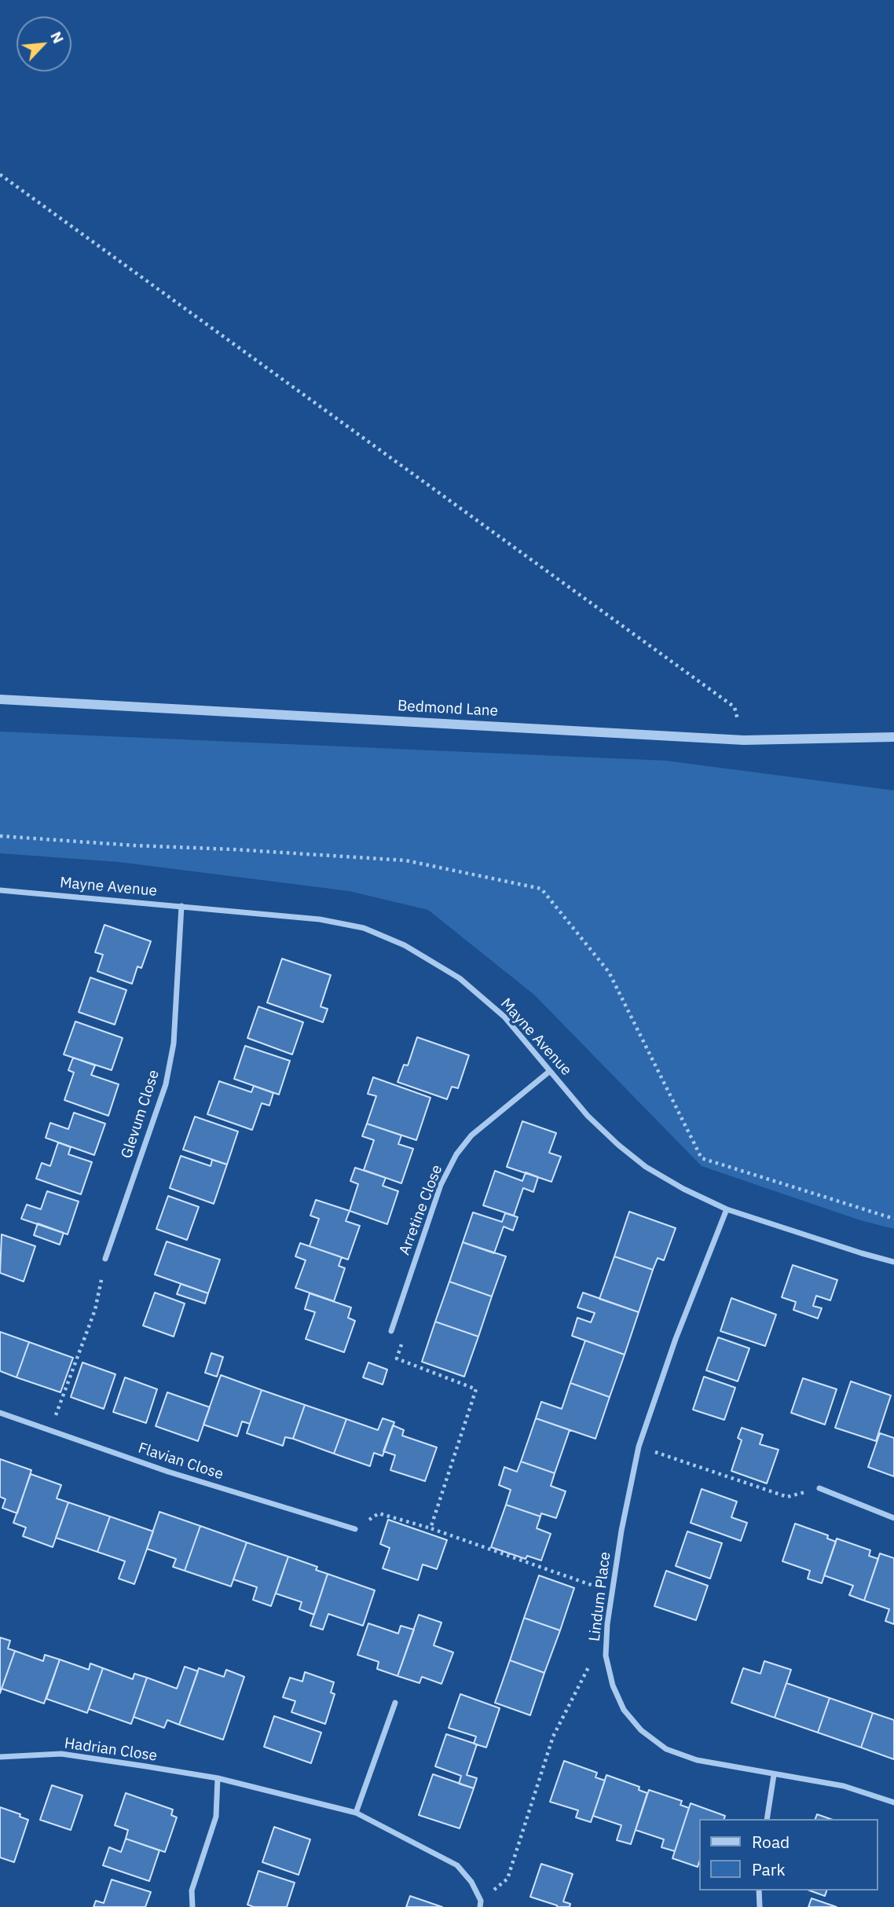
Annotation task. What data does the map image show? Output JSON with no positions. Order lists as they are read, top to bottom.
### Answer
{
  "streets": {
    "street": [
      "Bedmond Lane",
      "Mayne Avenue",
      "Glevum Close",
      "Arretine Close",
      "Flavian Close",
      "Lindum Place",
      "Hadrian Close"
    ]
  },
  "crossings": [
    ["Mayne Avenue", "Glevum Close"],
    ["Mayne Avenue", "Arretine Close"],
    ["Mayne Avenue", "Lindum Place"]
  ],
  "legend": ["Road", "Park"],
  "north": "top right"
}
